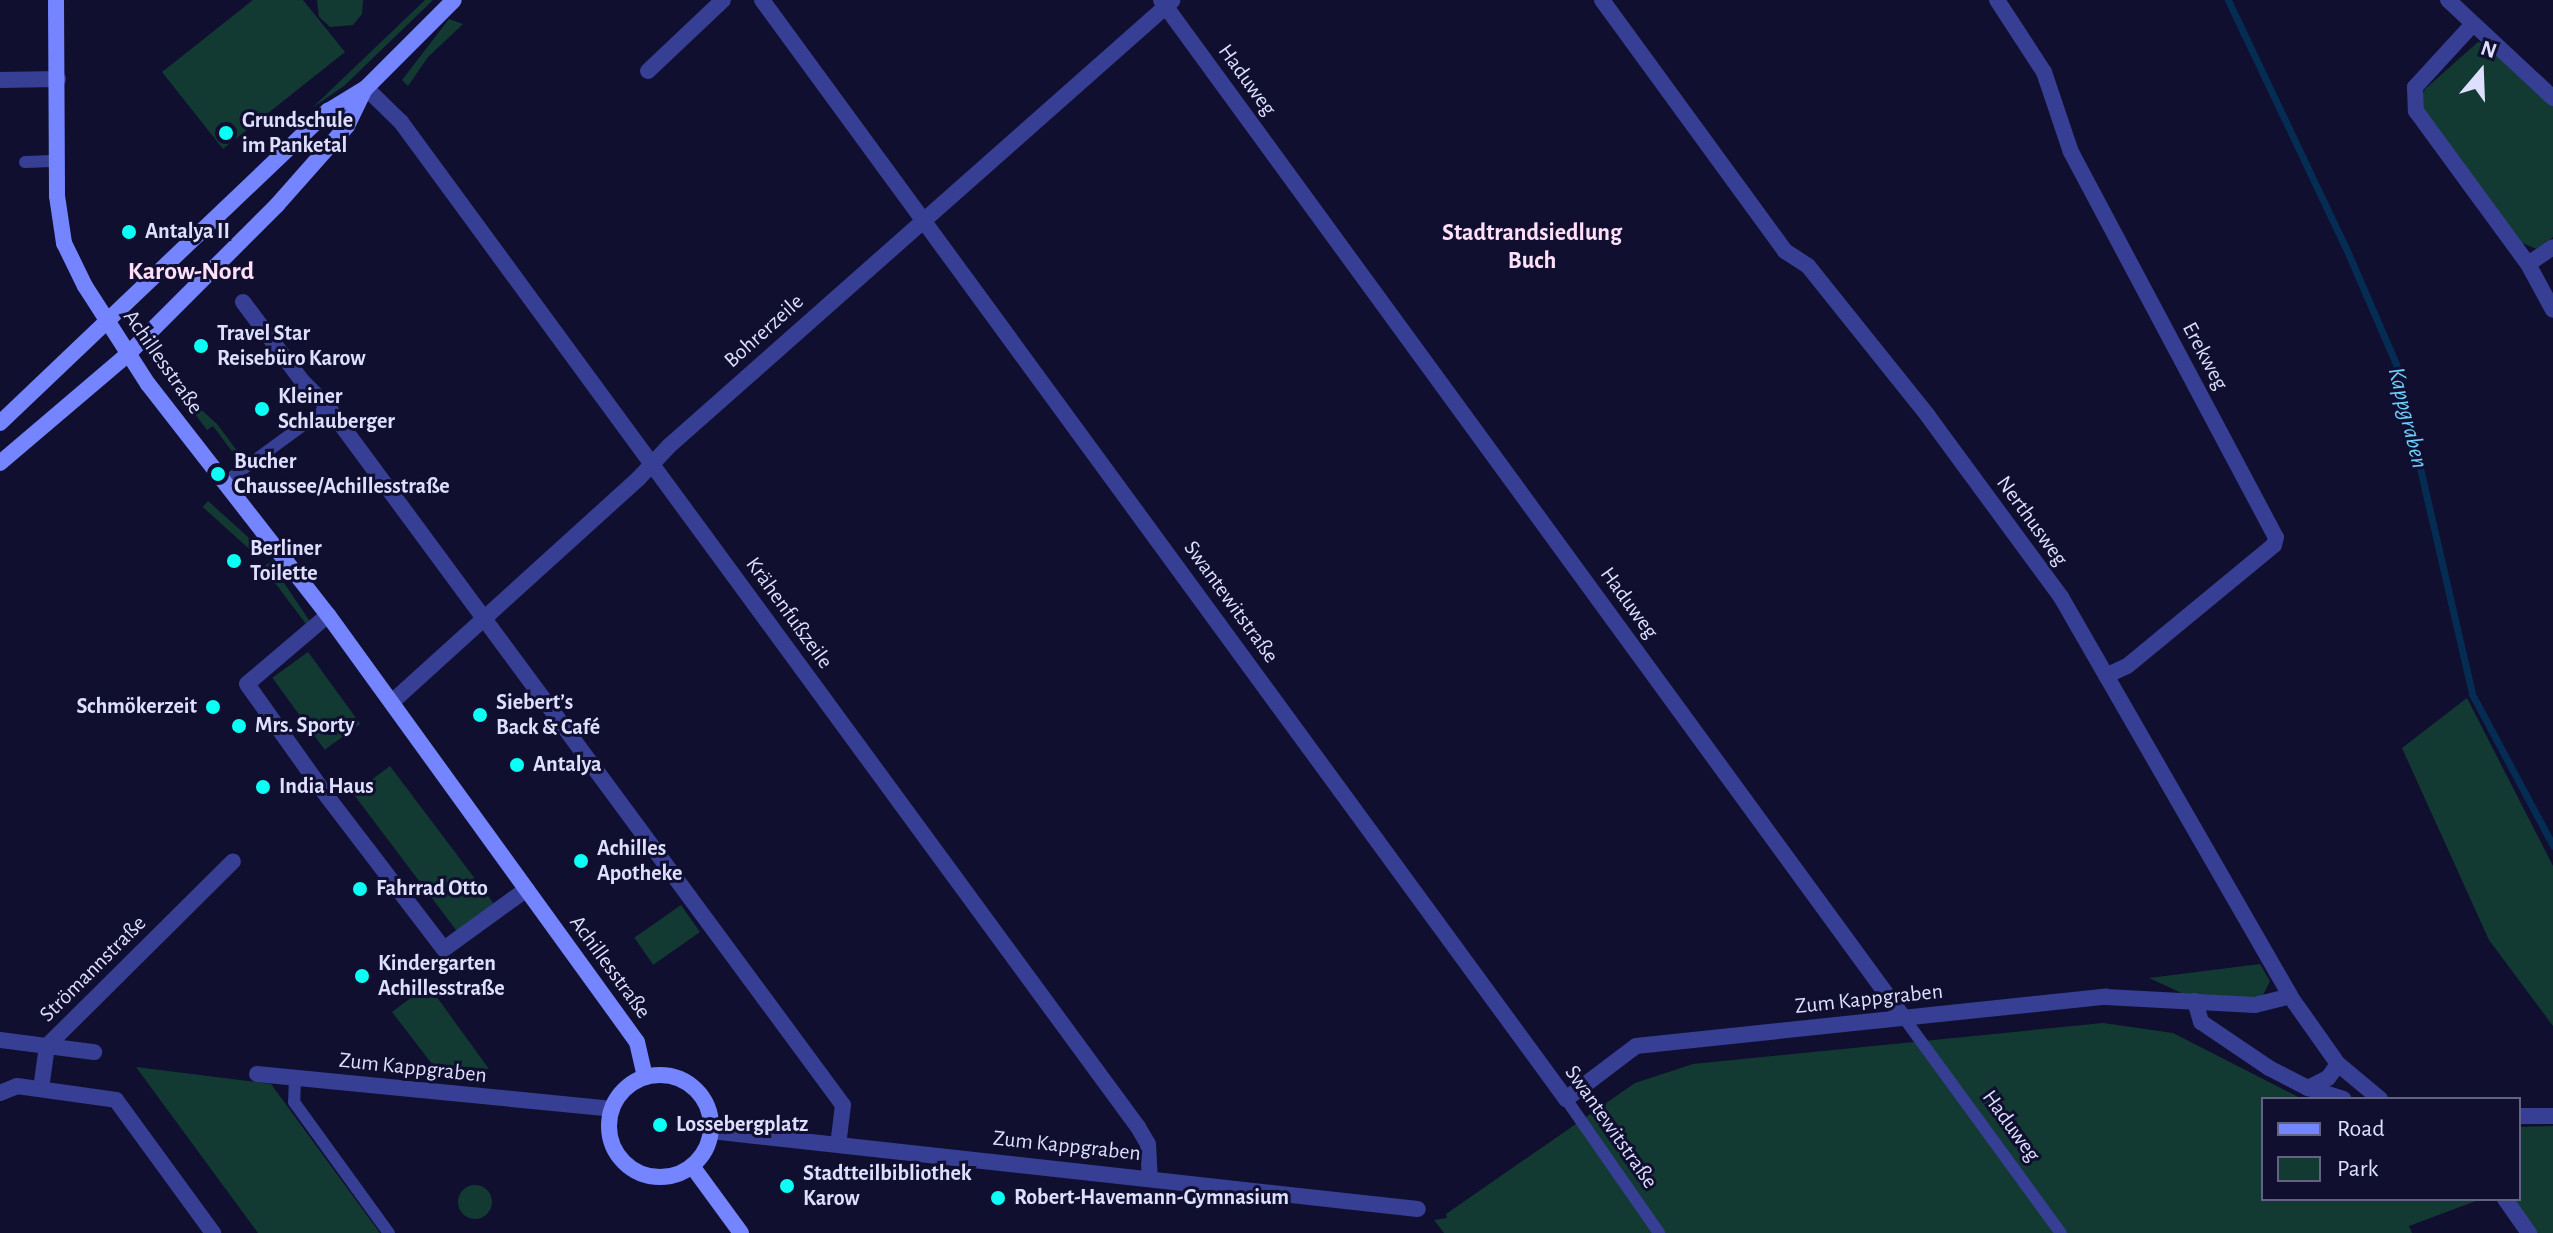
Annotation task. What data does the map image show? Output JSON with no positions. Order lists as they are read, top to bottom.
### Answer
{
  "streets": {
    "street": [
      "Haduweg",
      "Bohrerzeile",
      "Erekweg",
      "Achillesstraße",
      "Nerthusweg",
      "Swantewitstraße",
      "Krähenfußzeile",
      "Strömannstraße",
      "Zum Kappgraben"
    ]
  },
  "crossings": [
    ["Haduweg", "Bohrerzeile"],
    ["Haduweg", "Zum Kappgraben"],
    ["Bohrerzeile", "Achillesstraße"],
    ["Bohrerzeile", "Swantewitstraße"],
    ["Bohrerzeile", "Krähenfußzeile"],
    ["Erekweg", "Nerthusweg"],
    ["Achillesstraße", "Zum Kappgraben"],
    ["Nerthusweg", "Zum Kappgraben"],
    ["Swantewitstraße", "Zum Kappgraben"],
    ["Krähenfußzeile", "Zum Kappgraben"]
  ],
  "districts": ["Stadtrandsiedlung Buch", "Karow-Nord"],
  "water": ["Kappgraben"],
  "places": [
    "Grundschule im Panketal",
    "Antalya II",
    "Travel Star Reisebüro Karow",
    "Kleiner Schlauberger",
    "Bucher Chaussee/Achillesstraße",
    "Berliner Toilette",
    "Schmökerzeit",
    "Siebert’s Back & Café",
    "Mrs. Sporty",
    "Antalya",
    "India Haus",
    "Achilles Apotheke",
    "Fahrrad Otto",
    "Kindergarten Achillesstraße",
    "Lossebergplatz",
    "Stadtteilbibliothek Karow",
    "Robert-Havemann-Gymnasium"
  ],
  "legend": ["Road", "Park"],
  "north": "top"
}
